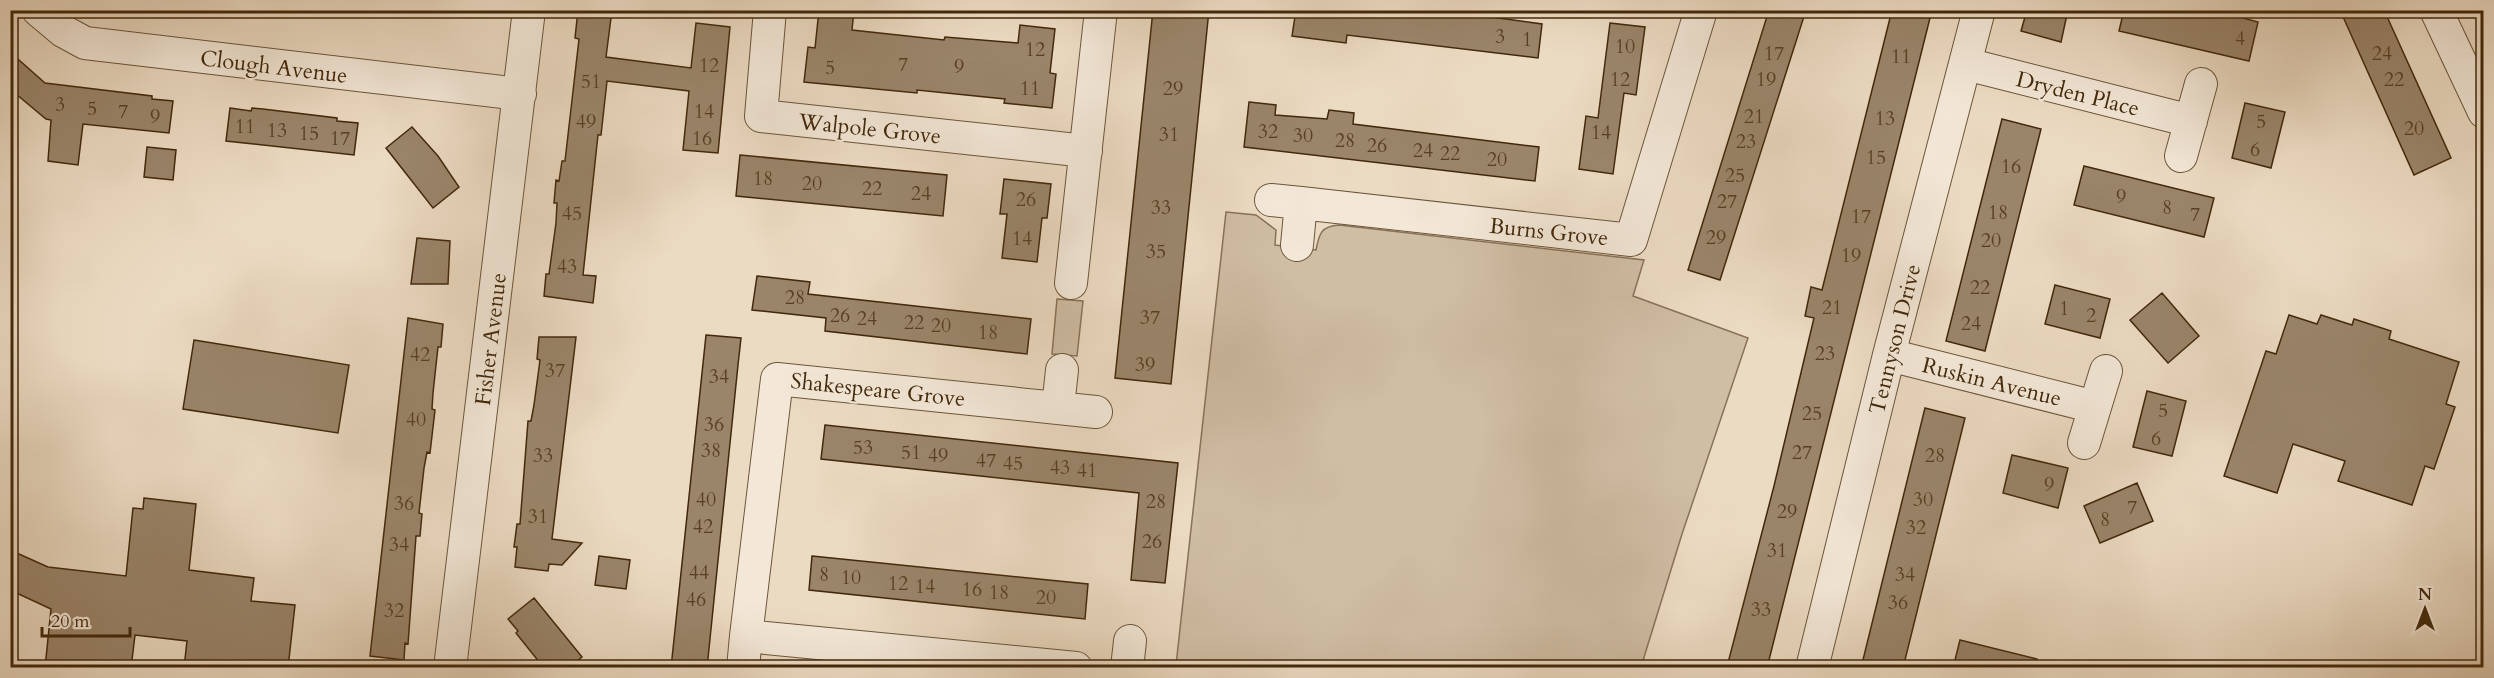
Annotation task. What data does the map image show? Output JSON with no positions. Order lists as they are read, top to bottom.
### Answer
{
  "streets": {
    "street": [
      "Clough Avenue",
      "Dryden Place",
      "Walpole Grove",
      "Burns Grove",
      "Fisher Avenue",
      "Tennyson Drive",
      "Ruskin Avenue",
      "Shakespeare Grove"
    ]
  },
  "crossings": [
    ["Clough Avenue", "Fisher Avenue"],
    ["Dryden Place", "Tennyson Drive"],
    ["Tennyson Drive", "Ruskin Avenue"]
  ],
  "house_numbers": [
    "3",
    "4",
    "1",
    "10",
    "12",
    "17",
    "24",
    "11",
    "7",
    "12",
    "9",
    "5",
    "12",
    "19",
    "22",
    "51",
    "11",
    "29",
    "3",
    "5",
    "7",
    "14",
    "9",
    "21",
    "13",
    "49",
    "5",
    "11",
    "20",
    "13",
    "32",
    "14",
    "15",
    "31",
    "30",
    "17",
    "16",
    "28",
    "23",
    "26",
    "6",
    "24",
    "22",
    "15",
    "20",
    "16",
    "25",
    "18",
    "20",
    "22",
    "24",
    "9",
    "26",
    "27",
    "33",
    "8",
    "18",
    "45",
    "7",
    "17",
    "29",
    "14",
    "20",
    "35",
    "19",
    "43",
    "22",
    "28",
    "21",
    "1",
    "26",
    "2",
    "37",
    "24",
    "22",
    "24",
    "20",
    "18",
    "23",
    "42",
    "39",
    "37",
    "34",
    "5",
    "25",
    "40",
    "36",
    "6",
    "53",
    "38",
    "51",
    "27",
    "33",
    "49",
    "28",
    "47",
    "45",
    "43",
    "41",
    "9",
    "40",
    "30",
    "28",
    "36",
    "7",
    "29",
    "31",
    "8",
    "42",
    "32",
    "26",
    "34",
    "31",
    "44",
    "8",
    "34",
    "10",
    "12",
    "14",
    "16",
    "18",
    "20",
    "46",
    "36",
    "33",
    "32"
  ],
  "scale_bar": "20 m",
  "north": "top"
}
